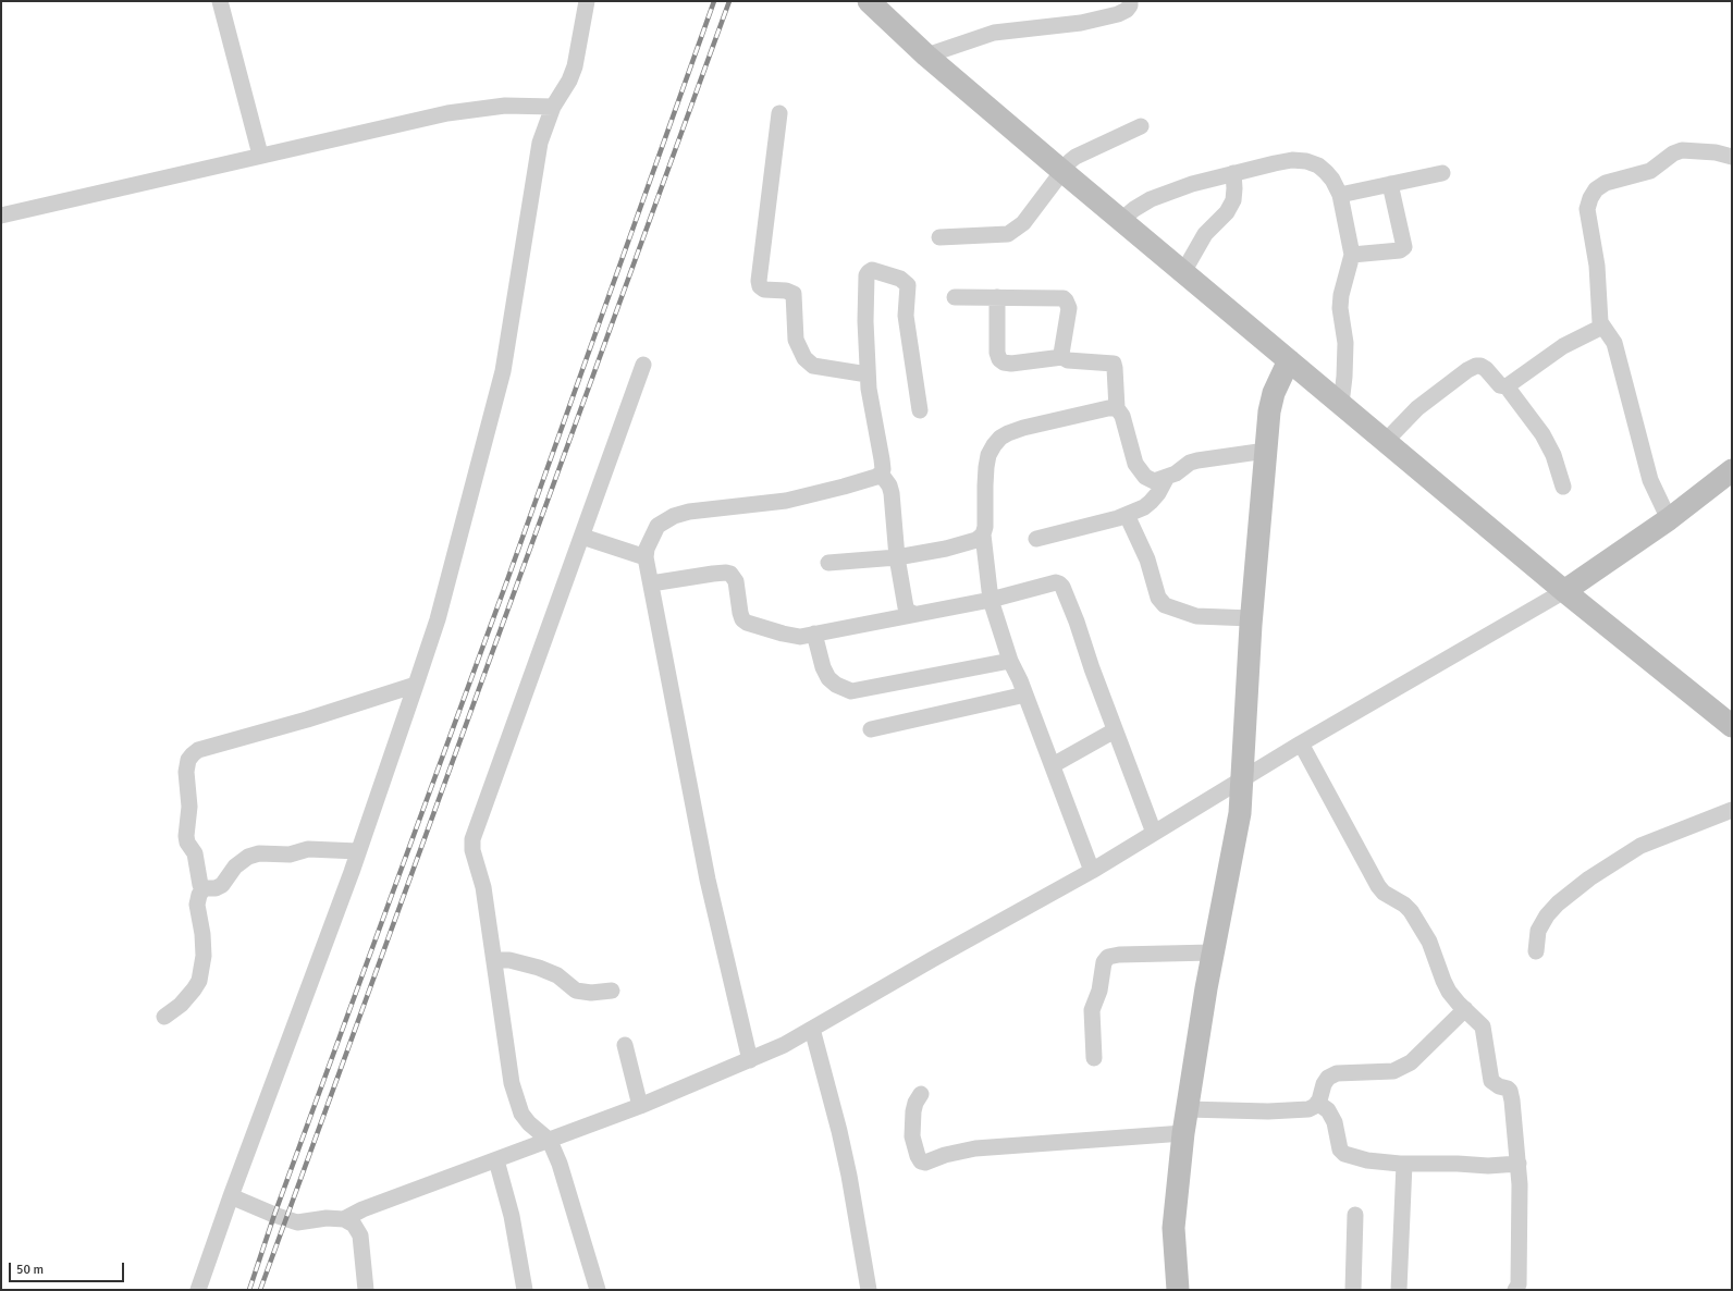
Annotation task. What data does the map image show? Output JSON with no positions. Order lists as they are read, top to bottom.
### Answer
{
  "scale_bar": "50 m"
}
